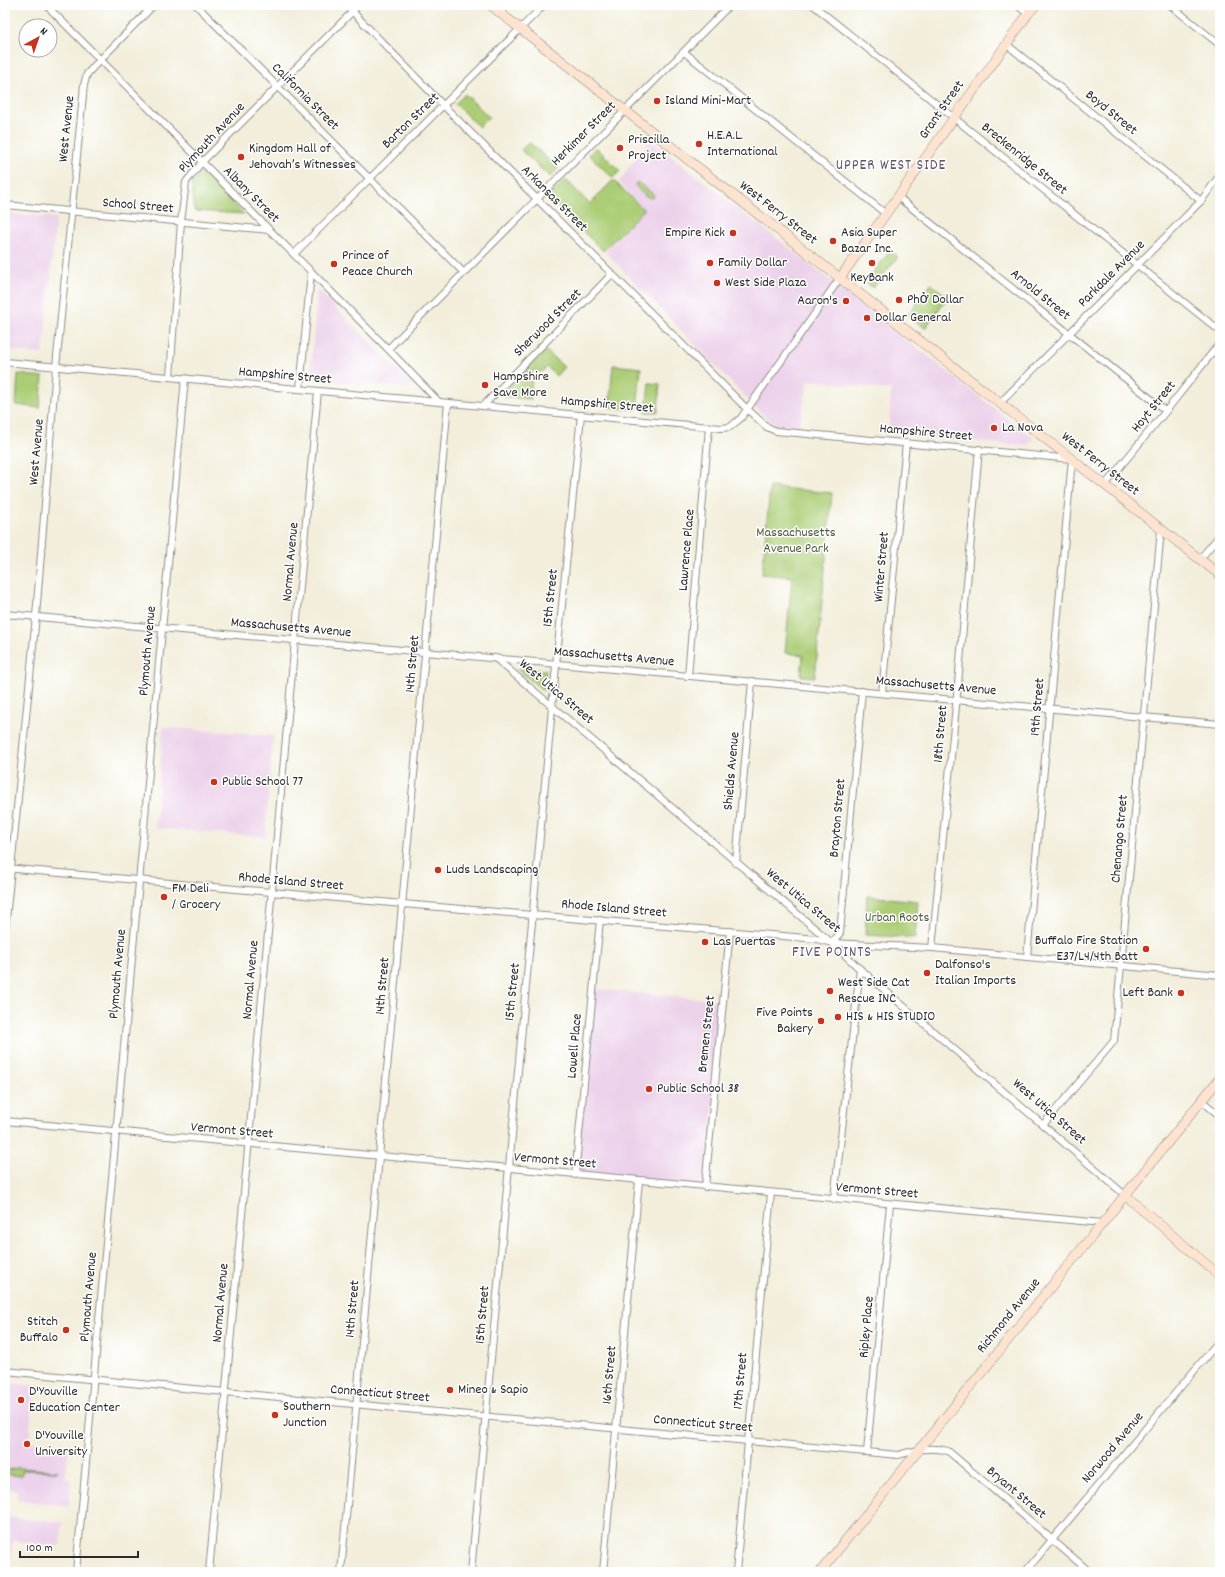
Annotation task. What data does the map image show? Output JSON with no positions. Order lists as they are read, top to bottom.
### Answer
{
  "streets": {
    "street": [
      "California Street",
      "Grant Street",
      "Boyd Street",
      "Barton Street",
      "West Avenue",
      "Herkimer Street",
      "Plymouth Avenue",
      "Breckenridge Street",
      "Albany Street",
      "Arkansas Street",
      "School Street",
      "West Ferry Street",
      "Parkdale Avenue",
      "Arnold Street",
      "Sherwood Street",
      "Hampshire Street",
      "Hoyt Street",
      "Lawrence Place",
      "Normal Avenue",
      "Winter Street",
      "15th Street",
      "Massachusetts Avenue",
      "14th Street",
      "West Utica Street",
      "19th Street",
      "18th Street",
      "Shields Avenue",
      "Brayton Street",
      "Chenango Street",
      "Rhode Island Street",
      "Bremen Street",
      "Lowell Place",
      "Vermont Street",
      "Richmond Avenue",
      "Ripley Place",
      "16th Street",
      "17th Street",
      "Connecticut Street",
      "Norwood Avenue",
      "Bryant Street"
    ]
  },
  "crossings": [
    ["California Street", "Barton Street"],
    ["California Street", "Herkimer Street"],
    ["California Street", "Plymouth Avenue"],
    ["Grant Street", "Boyd Street"],
    ["Grant Street", "Breckenridge Street"],
    ["Grant Street", "Arkansas Street"],
    ["Grant Street", "West Ferry Street"],
    ["Grant Street", "Arnold Street"],
    ["Grant Street", "Hampshire Street"],
    ["Boyd Street", "Parkdale Avenue"],
    ["Barton Street", "Albany Street"],
    ["Barton Street", "Arkansas Street"],
    ["Barton Street", "West Ferry Street"],
    ["West Avenue", "Albany Street"],
    ["West Avenue", "School Street"],
    ["West Avenue", "Hampshire Street"],
    ["West Avenue", "Massachusetts Avenue"],
    ["West Avenue", "Rhode Island Street"],
    ["Herkimer Street", "Albany Street"],
    ["Herkimer Street", "Arkansas Street"],
    ["Herkimer Street", "West Ferry Street"],
    ["Plymouth Avenue", "Albany Street"],
    ["Plymouth Avenue", "Arkansas Street"],
    ["Plymouth Avenue", "School Street"],
    ["Plymouth Avenue", "Hampshire Street"],
    ["Plymouth Avenue", "Massachusetts Avenue"],
    ["Plymouth Avenue", "Rhode Island Street"],
    ["Plymouth Avenue", "Vermont Street"],
    ["Plymouth Avenue", "Connecticut Street"],
    ["Breckenridge Street", "Parkdale Avenue"],
    ["Albany Street", "School Street"],
    ["Albany Street", "Hampshire Street"],
    ["Arkansas Street", "Sherwood Street"],
    ["Arkansas Street", "Hampshire Street"],
    ["West Ferry Street", "Parkdale Avenue"],
    ["West Ferry Street", "Hampshire Street"],
    ["West Ferry Street", "Hoyt Street"],
    ["West Ferry Street", "19th Street"],
    ["West Ferry Street", "Chenango Street"],
    ["Parkdale Avenue", "Arnold Street"],
    ["Arnold Street", "Hoyt Street"],
    ["Sherwood Street", "Hampshire Street"],
    ["Hampshire Street", "Lawrence Place"],
    ["Hampshire Street", "Normal Avenue"],
    ["Hampshire Street", "Winter Street"],
    ["Hampshire Street", "15th Street"],
    ["Hampshire Street", "14th Street"],
    ["Hampshire Street", "19th Street"],
    ["Hampshire Street", "18th Street"],
    ["Lawrence Place", "Massachusetts Avenue"],
    ["Normal Avenue", "Massachusetts Avenue"],
    ["Normal Avenue", "Rhode Island Street"],
    ["Normal Avenue", "Vermont Street"],
    ["Normal Avenue", "Connecticut Street"],
    ["Winter Street", "Massachusetts Avenue"],
    ["15th Street", "Massachusetts Avenue"],
    ["15th Street", "West Utica Street"],
    ["15th Street", "Rhode Island Street"],
    ["15th Street", "Vermont Street"],
    ["15th Street", "Connecticut Street"],
    ["Massachusetts Avenue", "14th Street"],
    ["Massachusetts Avenue", "West Utica Street"],
    ["Massachusetts Avenue", "19th Street"],
    ["Massachusetts Avenue", "18th Street"],
    ["Massachusetts Avenue", "Shields Avenue"],
    ["Massachusetts Avenue", "Brayton Street"],
    ["Massachusetts Avenue", "Chenango Street"],
    ["14th Street", "Rhode Island Street"],
    ["14th Street", "Vermont Street"],
    ["14th Street", "Connecticut Street"],
    ["West Utica Street", "Shields Avenue"],
    ["West Utica Street", "Brayton Street"],
    ["West Utica Street", "Chenango Street"],
    ["West Utica Street", "Rhode Island Street"],
    ["West Utica Street", "Richmond Avenue"],
    ["19th Street", "Rhode Island Street"],
    ["18th Street", "Rhode Island Street"],
    ["Brayton Street", "Rhode Island Street"],
    ["Chenango Street", "Rhode Island Street"],
    ["Rhode Island Street", "Bremen Street"],
    ["Rhode Island Street", "Lowell Place"],
    ["Bremen Street", "Vermont Street"],
    ["Lowell Place", "Vermont Street"],
    ["Vermont Street", "Richmond Avenue"],
    ["Vermont Street", "Ripley Place"],
    ["Vermont Street", "16th Street"],
    ["Vermont Street", "17th Street"],
    ["Richmond Avenue", "Connecticut Street"],
    ["Richmond Avenue", "Bryant Street"],
    ["Ripley Place", "Connecticut Street"],
    ["16th Street", "Connecticut Street"],
    ["17th Street", "Connecticut Street"],
    ["Connecticut Street", "Bryant Street"],
    ["Norwood Avenue", "Bryant Street"]
  ],
  "districts": ["UPPER WEST SIDE", "FIVE POINTS"],
  "parks": ["Massachusetts Avenue Park", "Urban Roots"],
  "places": [
    "Island Mini-Mart",
    "H.E.A.L. International",
    "Priscilla Project",
    "Kingdom Hall of Jehovah’s Witnesses",
    "Empire Kick",
    "Asia Super Bazar Inc.",
    "Family Dollar",
    "KeyBank",
    "Prince of Peace Church",
    "West Side Plaza",
    "Phở Dollar",
    "Aaron's",
    "Dollar General",
    "Hampshire Save More",
    "La Nova",
    "Public School 77",
    "Luds Landscaping",
    "FM Deli / Grocery",
    "Las Puertas",
    "Buffalo Fire Station E37/L4/4th Batt",
    "Dalfonso's Italian Imports",
    "West Side Cat Rescue INC",
    "Left Bank",
    "HIS & HIS STUDIO",
    "Five Points Bakery",
    "Public School 38",
    "Stitch Buffalo",
    "Mineo & Sapio",
    "D'Youville Education Center",
    "Southern Junction",
    "D'Youville University"
  ],
  "scale_bar": "100 m",
  "north": "top right"
}
